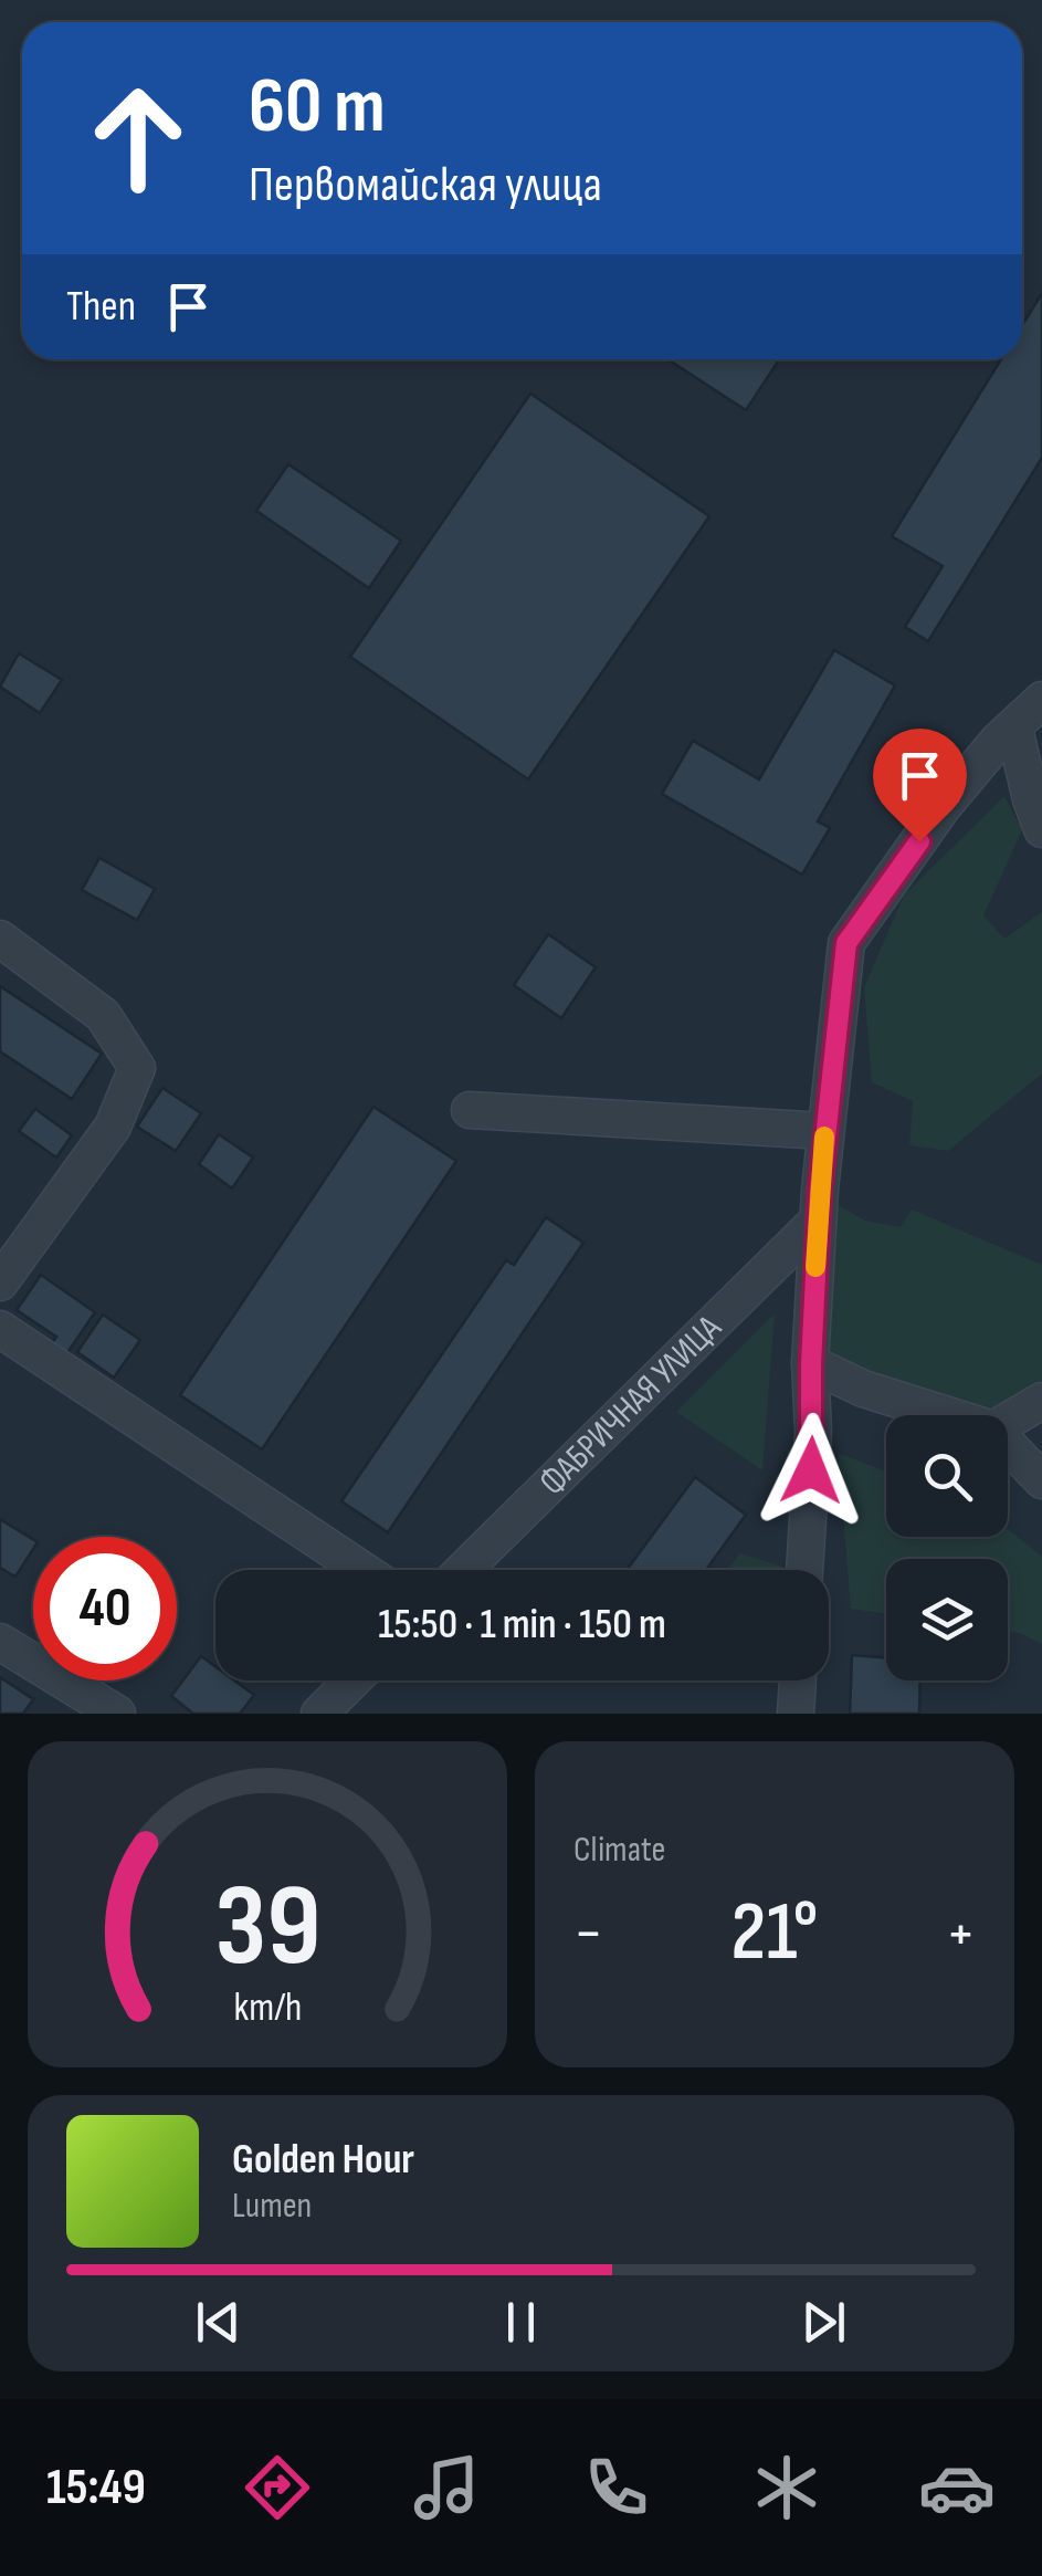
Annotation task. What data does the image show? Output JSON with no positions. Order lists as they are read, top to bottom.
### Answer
{
  "streets": {
    "street": ["ФАБРИЧНАЯ УЛИЦА"]
  },
  "page": {
    "turn": ["60 m", "Первомайская улица"],
    "then": "Then",
    "limit": "40",
    "trip": "15:50 · 1 min · 150 m",
    "tile": "Climate",
    "heat": ["−", "21°", "+"],
    "song": ["Golden Hour", "Lumen"],
    "tabs": "15:49",
    "gauge": ["39", "km/h"]
  }
}
